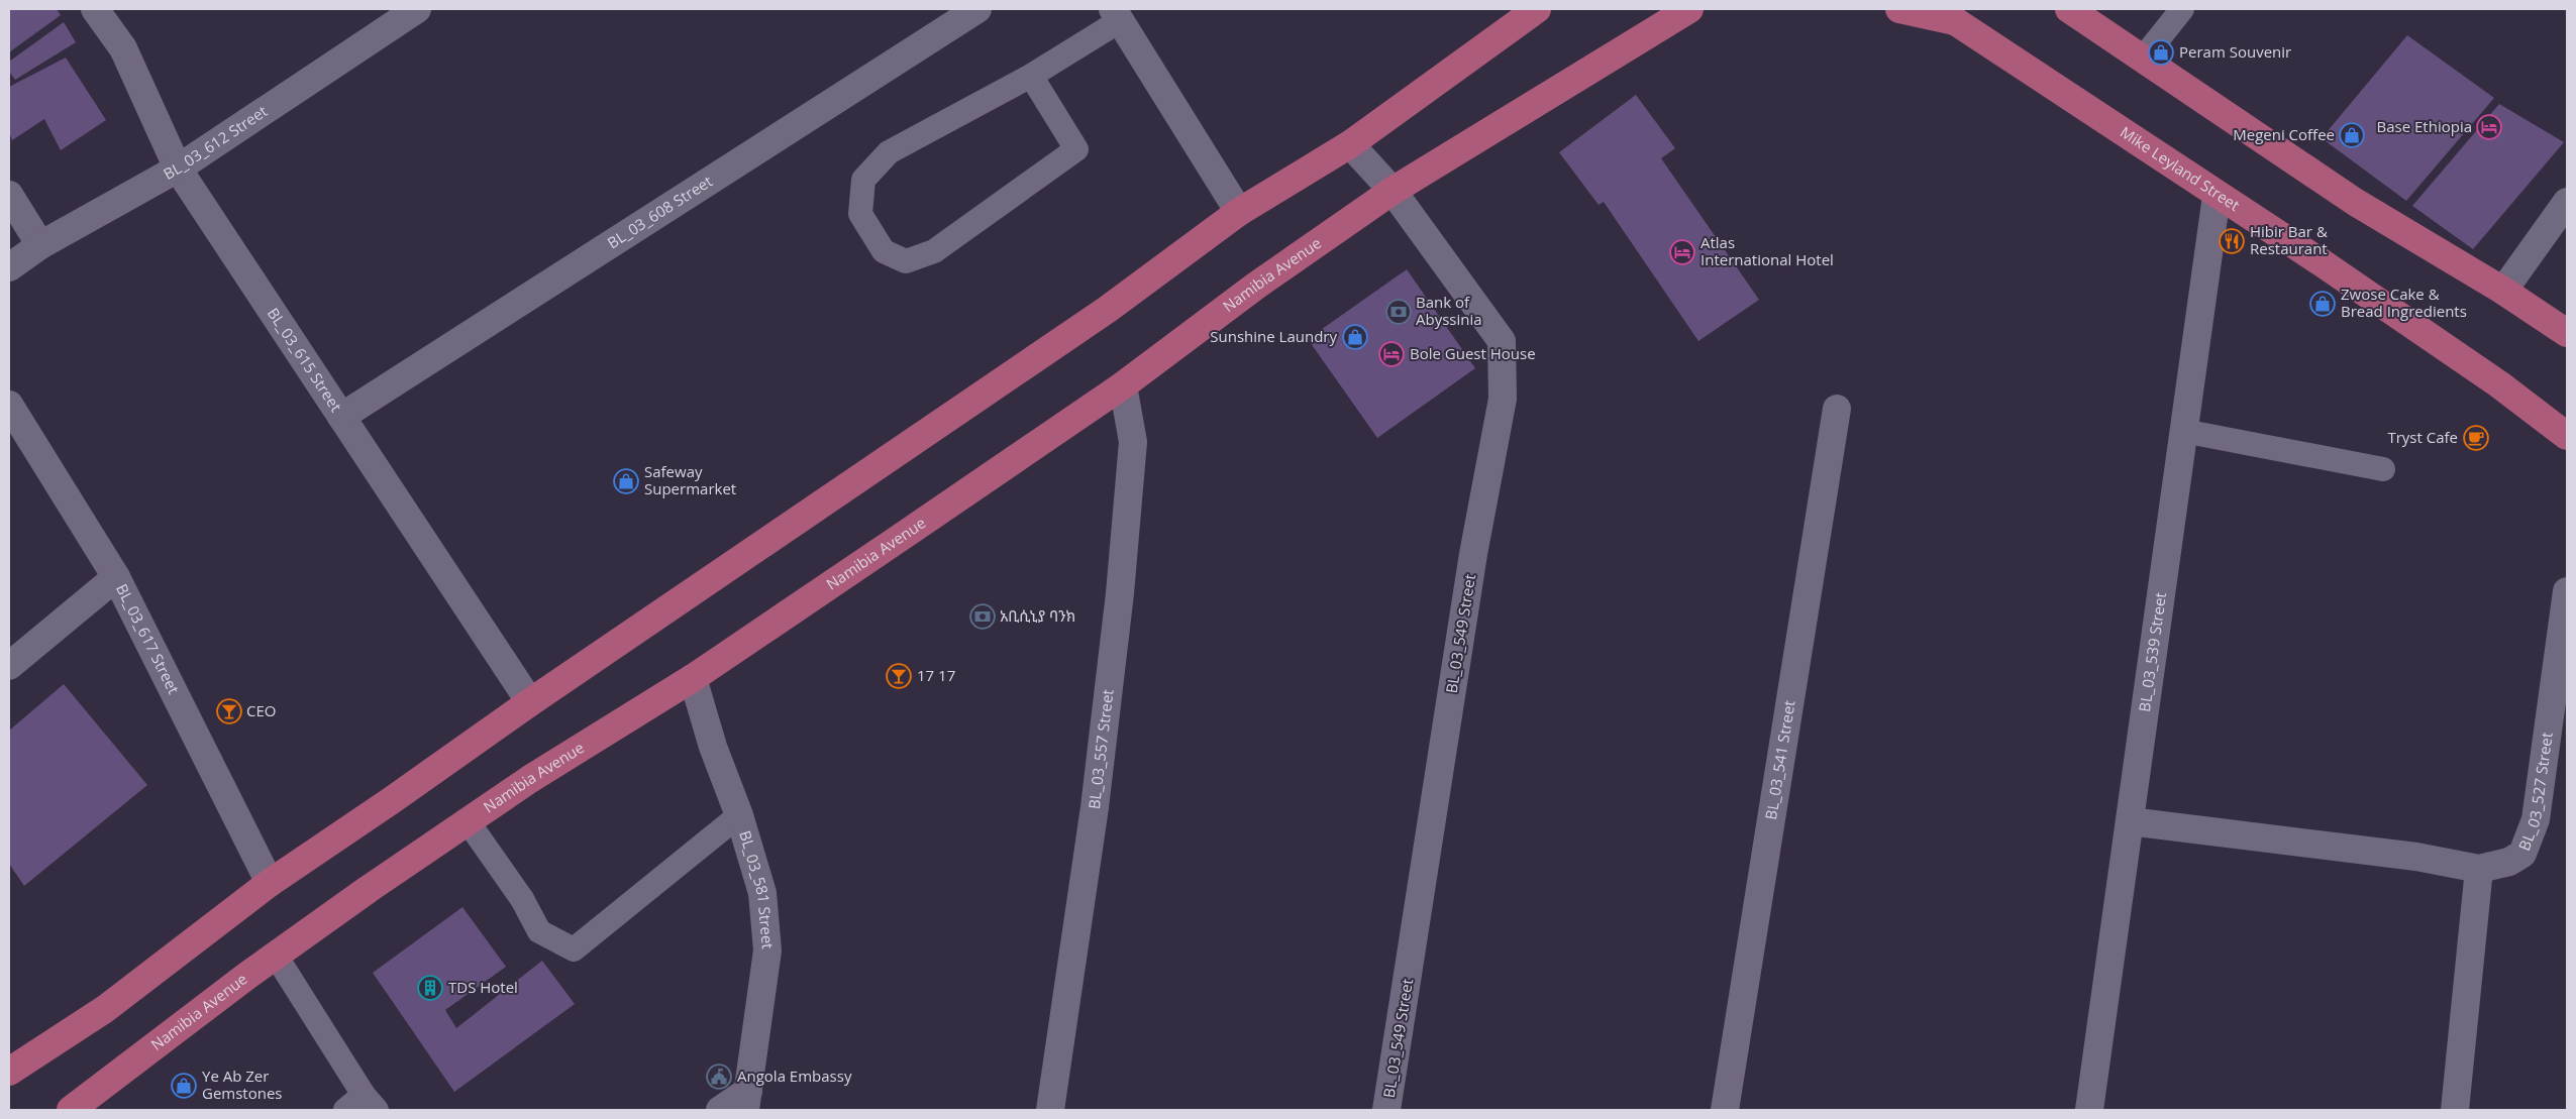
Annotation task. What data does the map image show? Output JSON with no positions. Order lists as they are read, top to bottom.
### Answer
{
  "streets": {
    "main road": ["Mike Leyland Street", "Namibia Avenue"],
    "street": [
      "BL_03_612 Street",
      "BL_03_608 Street",
      "BL_03_615 Street",
      "BL_03_549 Street",
      "BL_03_617 Street",
      "BL_03_539 Street",
      "BL_03_557 Street",
      "BL_03_541 Street",
      "BL_03_527 Street",
      "BL_03_581 Street"
    ]
  },
  "crossings": [
    ["BL_03_612 Street", "BL_03_615 Street"],
    ["Mike Leyland Street", "BL_03_539 Street"],
    ["BL_03_608 Street", "BL_03_615 Street"],
    ["Namibia Avenue", "BL_03_549 Street"],
    ["Namibia Avenue", "BL_03_557 Street"],
    ["Namibia Avenue", "BL_03_581 Street"]
  ],
  "places": {
    "shop": [
      "Peram Souvenir",
      "Megeni Coffee",
      "Zwose Cake & Bread Ingredients",
      "Sunshine Laundry",
      "Safeway Supermarket",
      "Ye Ab Zer Gemstones"
    ],
    "hotel": ["Base Ethiopia", "Atlas International Hotel", "Bole Guest House"],
    "restaurant": ["Hibir Bar & Restaurant"],
    "bank": ["Bank of Abyssinia", "አቢሲኒያ ባንክ"],
    "cafe": ["Tryst Cafe"],
    "bar": ["17 17", "CEO"],
    "building": ["TDS Hotel"],
    "public building": ["Angola Embassy"]
  }
}
